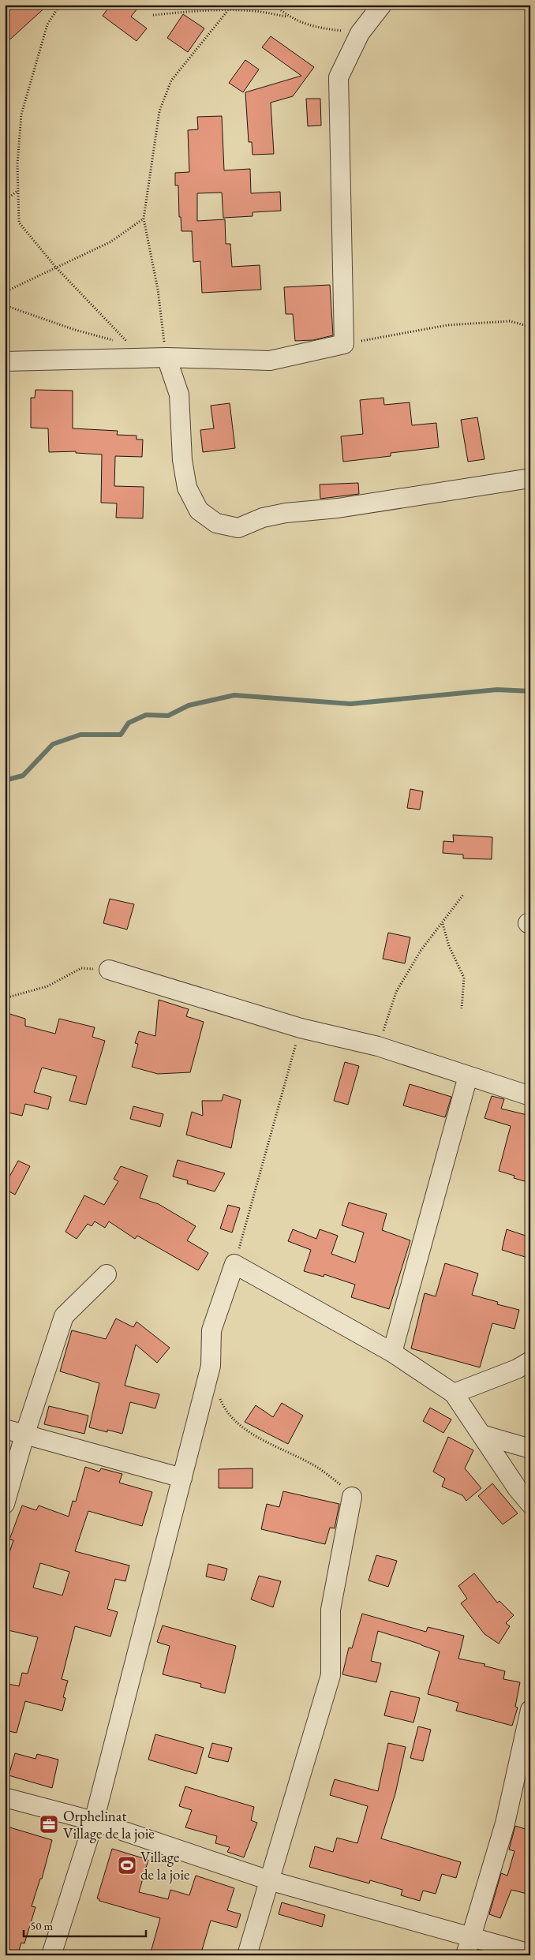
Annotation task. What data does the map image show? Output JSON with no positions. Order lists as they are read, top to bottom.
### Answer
{
  "places": {
    "office": ["Orphelinat Village de la joie"],
    "sports": ["Village de la joie"]
  },
  "scale_bar": "50 m"
}
